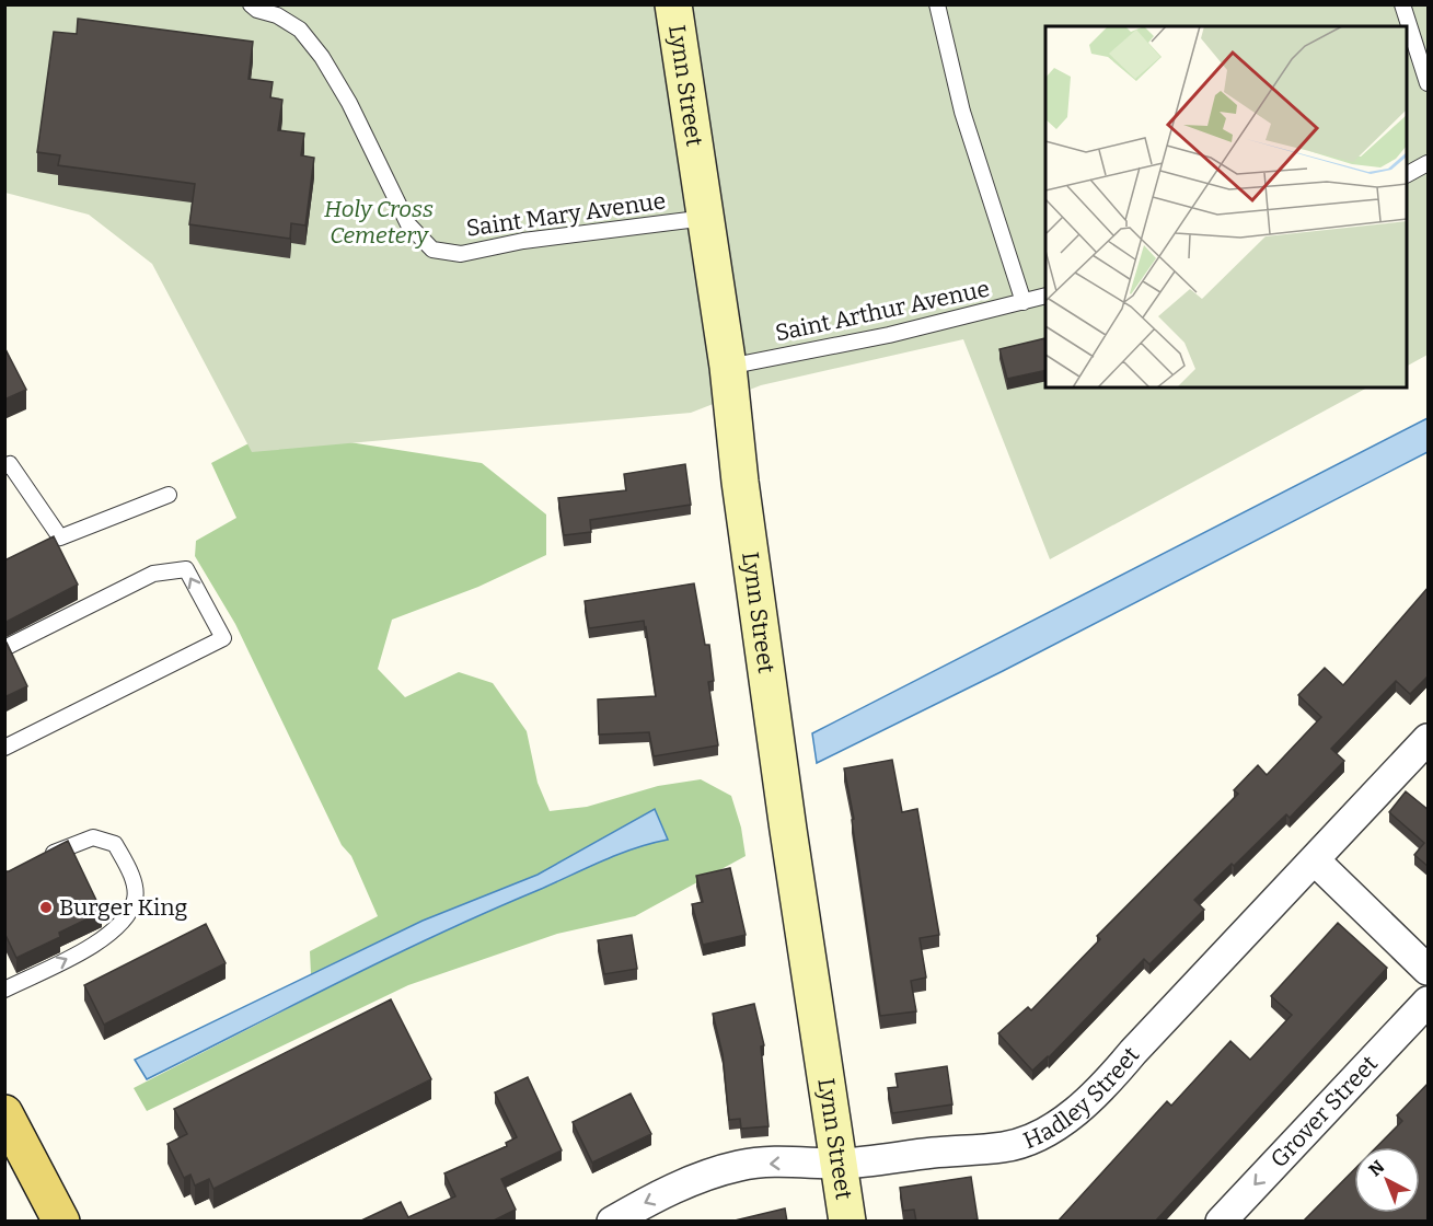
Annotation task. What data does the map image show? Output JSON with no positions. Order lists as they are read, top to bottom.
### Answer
{
  "streets": {
    "main road": ["Lynn Street"],
    "street": ["Hadley Street", "Grover Street"],
    "lane": ["Saint Mary Avenue", "Saint Arthur Avenue"]
  },
  "crossings": [
    ["Lynn Street", "Saint Mary Avenue"],
    ["Lynn Street", "Saint Arthur Avenue"],
    ["Lynn Street", "Hadley Street"]
  ],
  "one_way": ["Grover Street"],
  "parks": ["Holy Cross Cemetery"],
  "places": ["Burger King"],
  "north": "top left"
}
